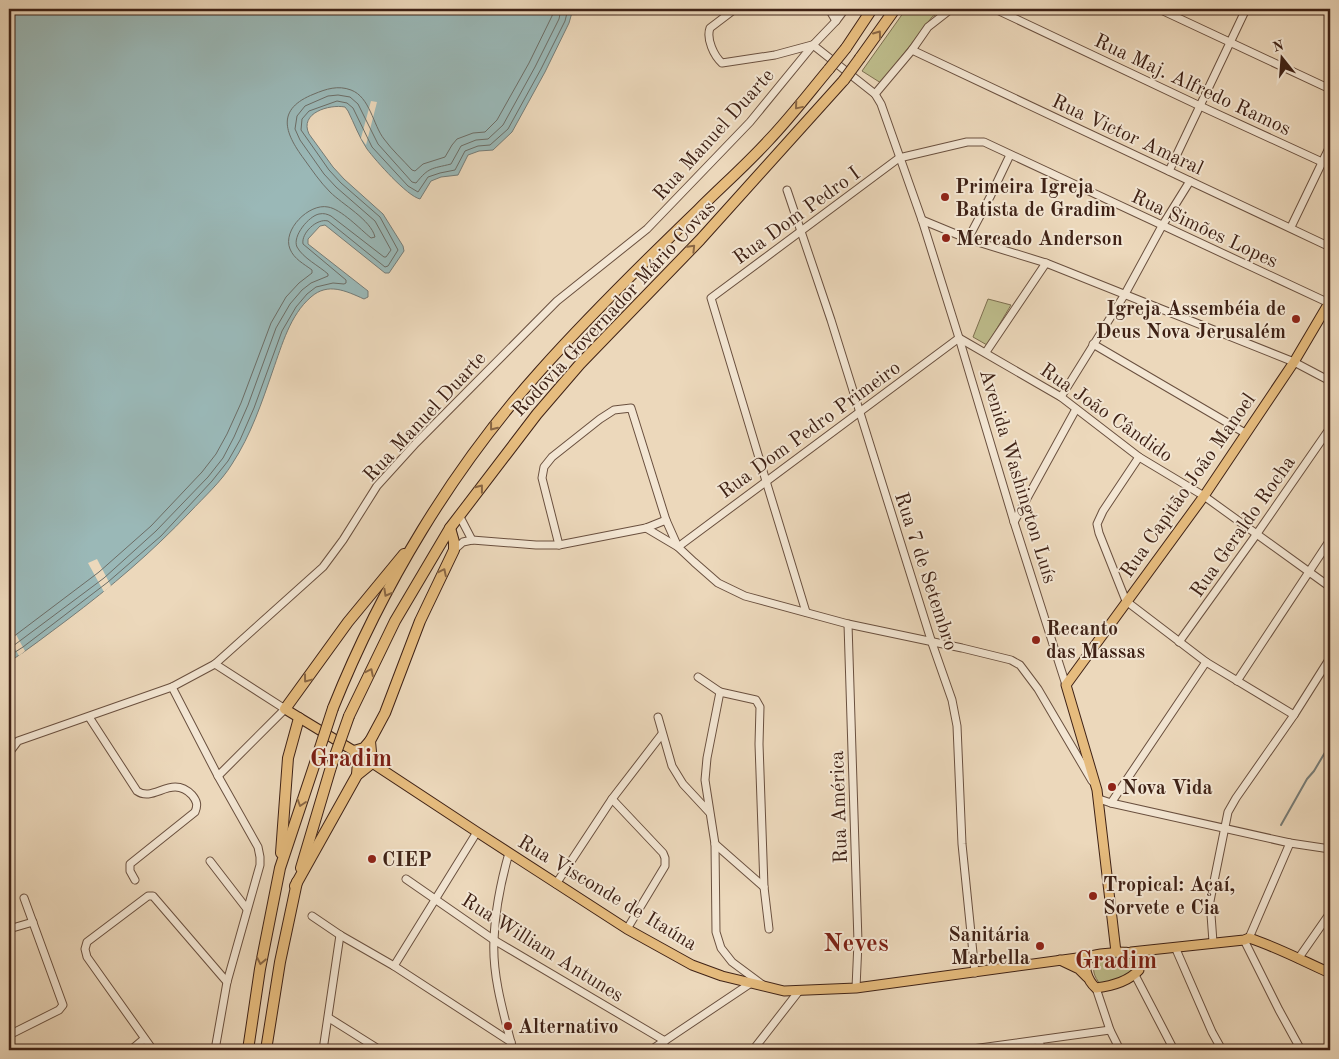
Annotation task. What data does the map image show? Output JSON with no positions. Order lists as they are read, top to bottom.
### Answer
{
  "streets": {
    "highway": ["Rodovia Governador Mário Covas"],
    "main road": ["Avenida Washington Luís", "Rua Capitão João Manoel", "Rua Visconde de Itaúna"],
    "street": [
      "Rua Maj. Alfredo Ramos",
      "Rua Manuel Duarte",
      "Rua Victor Amaral",
      "Rua Dom Pedro I",
      "Rua Simões Lopes",
      "Rua João Cândido",
      "Rua Dom Pedro Primeiro",
      "Rua Geraldo Rocha",
      "Rua 7 de Setembro",
      "Rua América",
      "Rua William Antunes"
    ]
  },
  "crossings": [
    ["Rua Manuel Duarte", "Avenida Washington Luís"],
    ["Rua Manuel Duarte", "Rua Visconde de Itaúna"],
    ["Rua Dom Pedro I", "Rua Simões Lopes"],
    ["Rua Dom Pedro I", "Rua Dom Pedro Primeiro"],
    ["Rua Dom Pedro I", "Avenida Washington Luís"],
    ["Rua Dom Pedro I", "Rua 7 de Setembro"],
    ["Rua Simões Lopes", "Avenida Washington Luís"],
    ["Rua Simões Lopes", "Rua Capitão João Manoel"],
    ["Rua João Cândido", "Rua Dom Pedro Primeiro"],
    ["Rua João Cândido", "Avenida Washington Luís"],
    ["Rua João Cândido", "Rua Capitão João Manoel"],
    ["Rua João Cândido", "Rua Geraldo Rocha"],
    ["Rua Dom Pedro Primeiro", "Avenida Washington Luís"],
    ["Rua Dom Pedro Primeiro", "Rua 7 de Setembro"],
    ["Avenida Washington Luís", "Rua Capitão João Manoel"],
    ["Avenida Washington Luís", "Rua Visconde de Itaúna"],
    ["Rua 7 de Setembro", "Rua Visconde de Itaúna"],
    ["Rua América", "Rua Visconde de Itaúna"]
  ],
  "districts": ["Gradim", "Neves", "Gradim"],
  "places": [
    "Primeira Igreja Batista de Gradim",
    "Mercado Anderson",
    "Igreja Assembéia de Deus Nova Jerusalém",
    "Recanto das Massas",
    "Nova Vida",
    "CIEP",
    "Tropical: Açaí, Sorvete e Cia",
    "Sanitária Marbella",
    "Alternativo"
  ],
  "north": "top"
}
